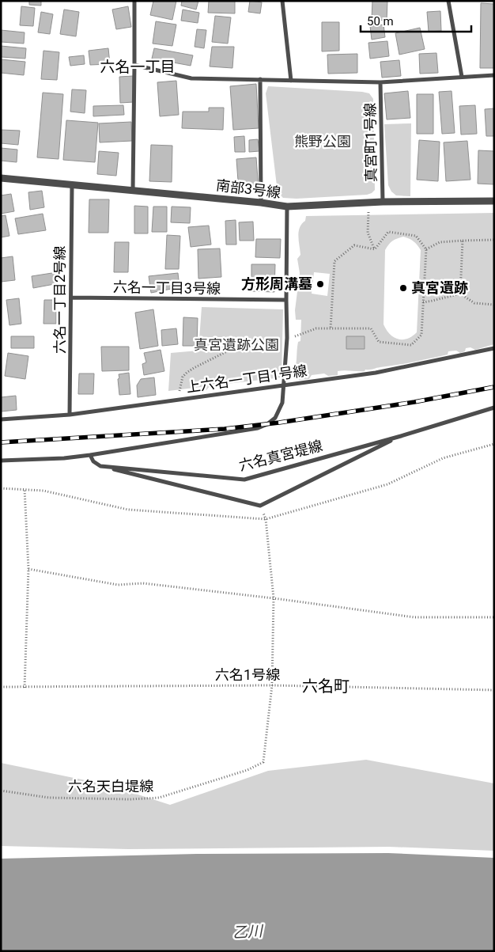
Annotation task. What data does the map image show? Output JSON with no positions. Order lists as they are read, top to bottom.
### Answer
{
  "streets": {
    "street": [
      "真宮町1号線",
      "南部3号線",
      "六名一丁目3号線",
      "六名一丁目2号線",
      "上六名一丁目1号線",
      "六名真宮堤線"
    ],
    "path": ["六名1号線", "六名天白堤線"]
  },
  "crossings": [
    ["真宮町1号線", "南部3号線"],
    ["南部3号線", "六名一丁目2号線"],
    ["六名一丁目3号線", "六名一丁目2号線"],
    ["六名一丁目2号線", "上六名一丁目1号線"],
    ["六名1号線", "六名天白堤線"]
  ],
  "districts": ["六名一丁目", "六名町"],
  "water": ["乙川"],
  "parks": ["熊野公園", "真宮遺跡公園"],
  "places": ["方形周溝墓", "真宮遺跡"],
  "scale_bar": "50 m"
}
